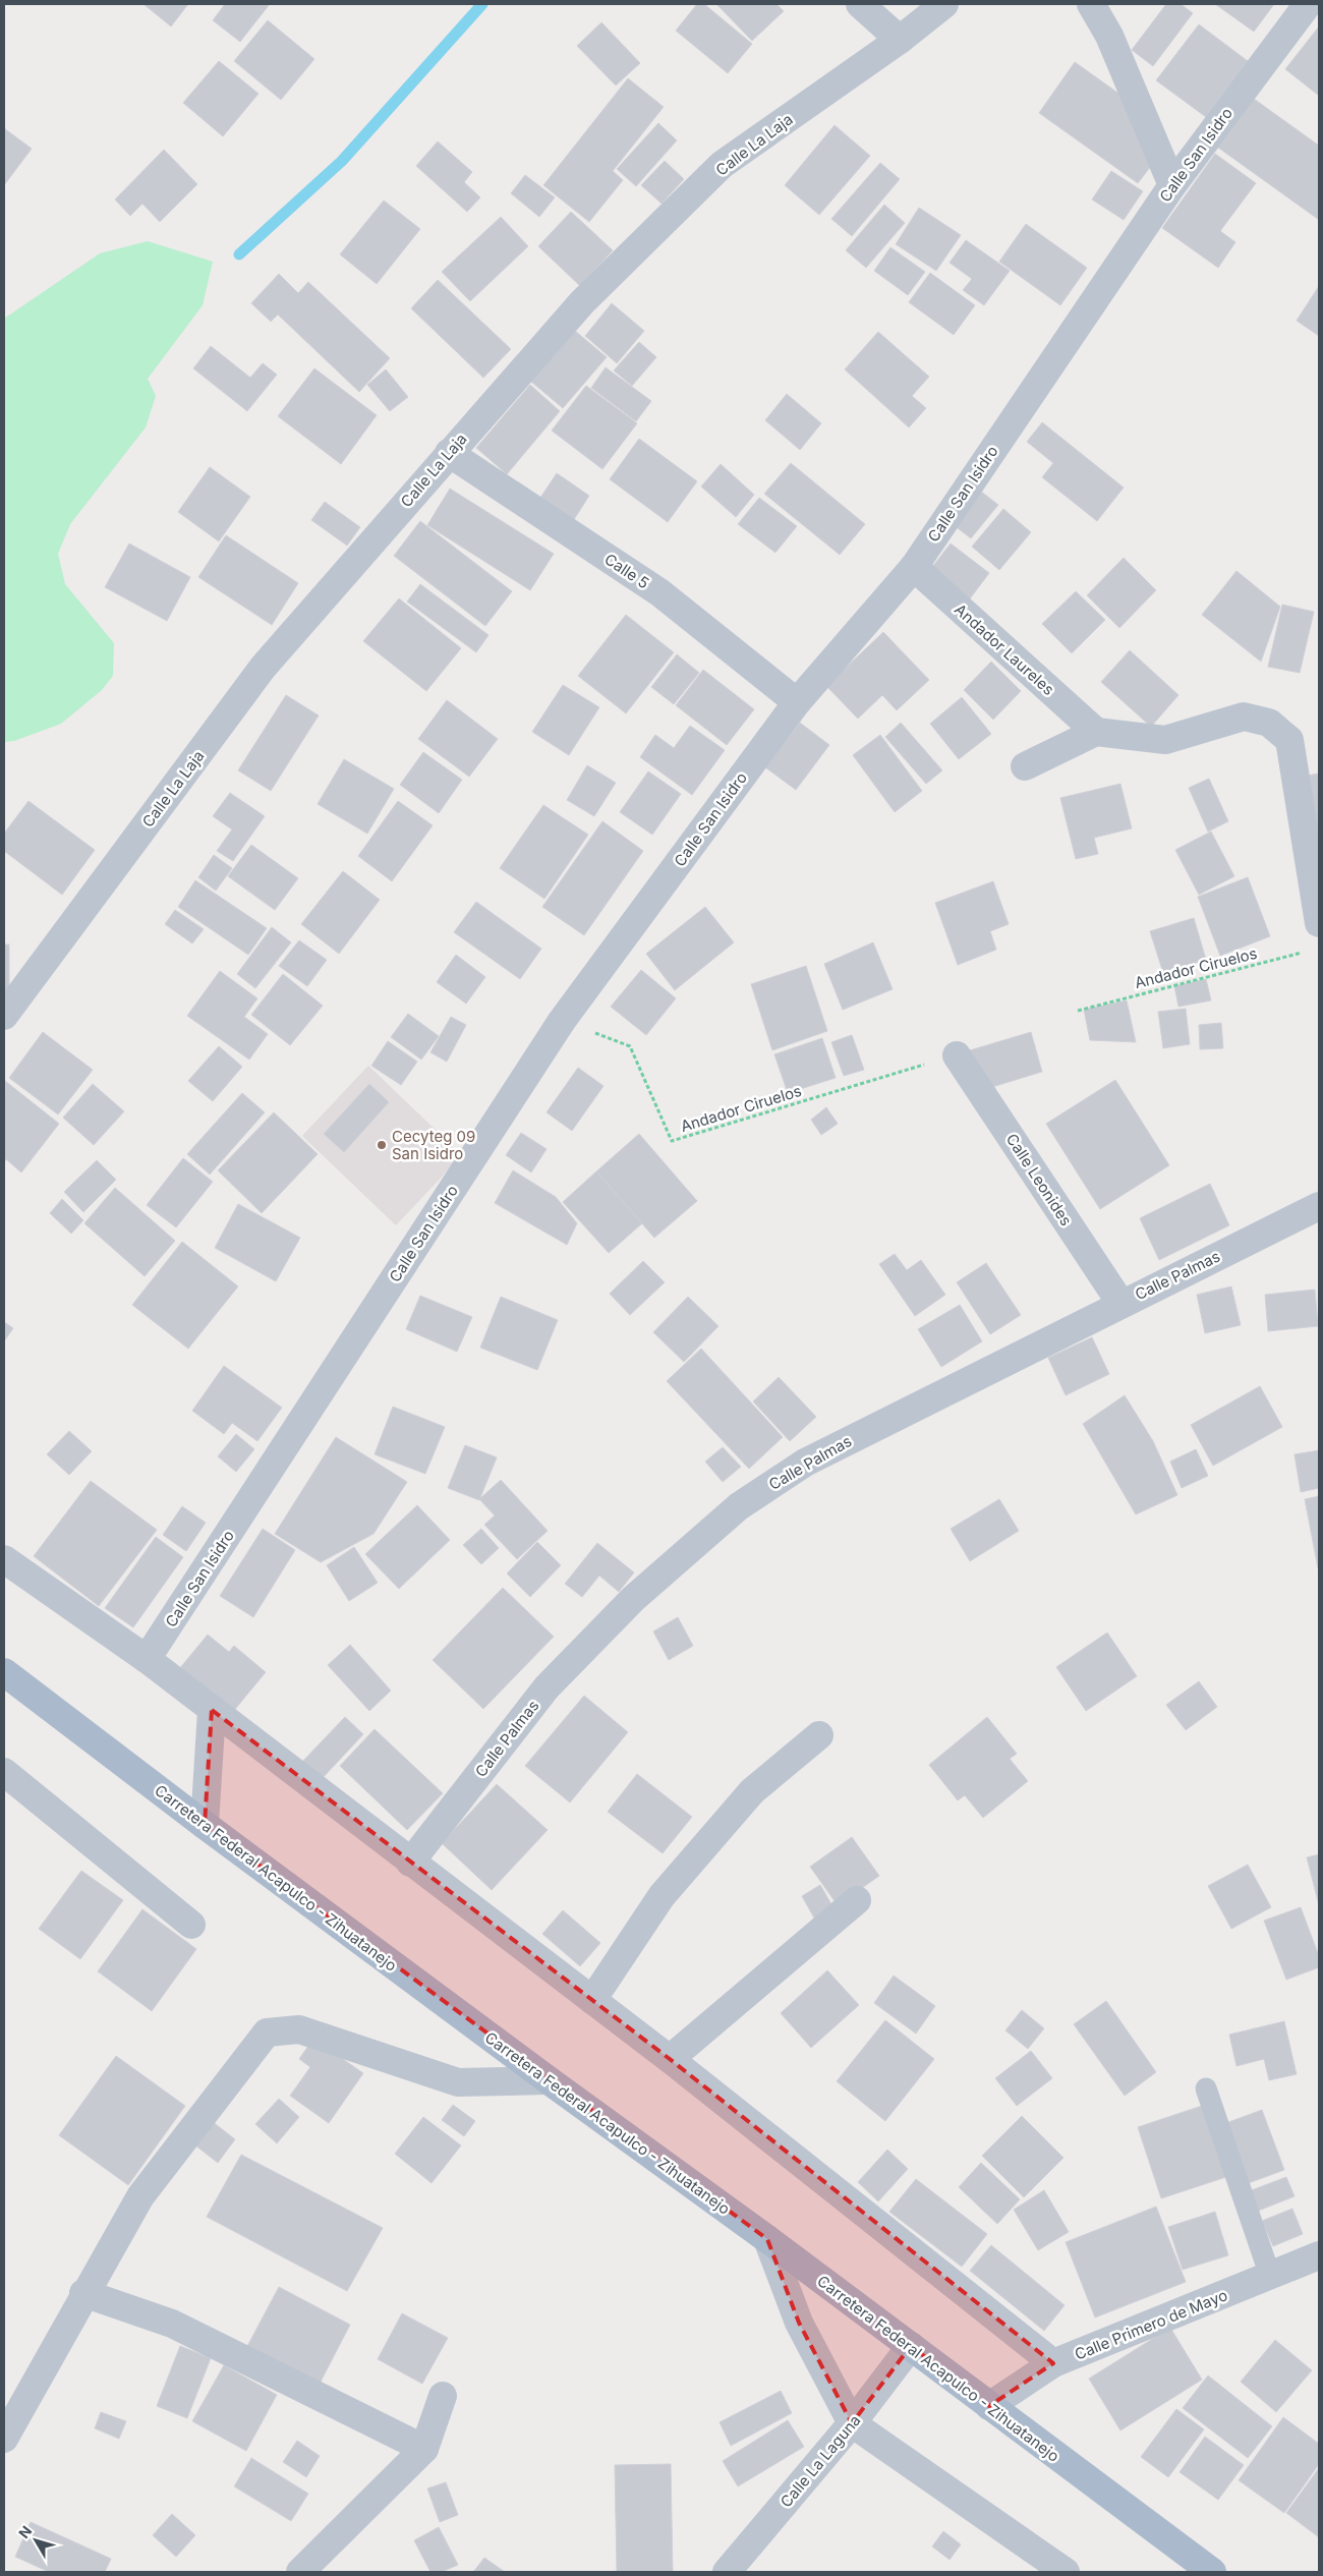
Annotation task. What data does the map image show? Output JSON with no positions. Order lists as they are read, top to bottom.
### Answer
{
  "streets": {
    "main road": ["Carretera Federal Acapulco - Zihuatanejo"],
    "street": [
      "Calle La Laja",
      "Calle San Isidro",
      "Calle 5",
      "Andador Laureles",
      "Calle Leonides",
      "Calle Palmas",
      "Calle Primero de Mayo",
      "Calle La Laguna"
    ],
    "path": ["Andador Ciruelos"]
  },
  "crossings": [
    ["Calle La Laja", "Calle 5"],
    ["Calle San Isidro", "Calle 5"],
    ["Calle San Isidro", "Andador Laureles"],
    ["Calle San Isidro", "Andador Ciruelos"],
    ["Andador Ciruelos", "Calle Leonides"],
    ["Calle Leonides", "Calle Palmas"],
    ["Carretera Federal Acapulco - Zihuatanejo", "Calle Primero de Mayo"],
    ["Carretera Federal Acapulco - Zihuatanejo", "Calle La Laguna"]
  ],
  "places": ["Cecyteg 09 San Isidro"],
  "north": "top left"
}
